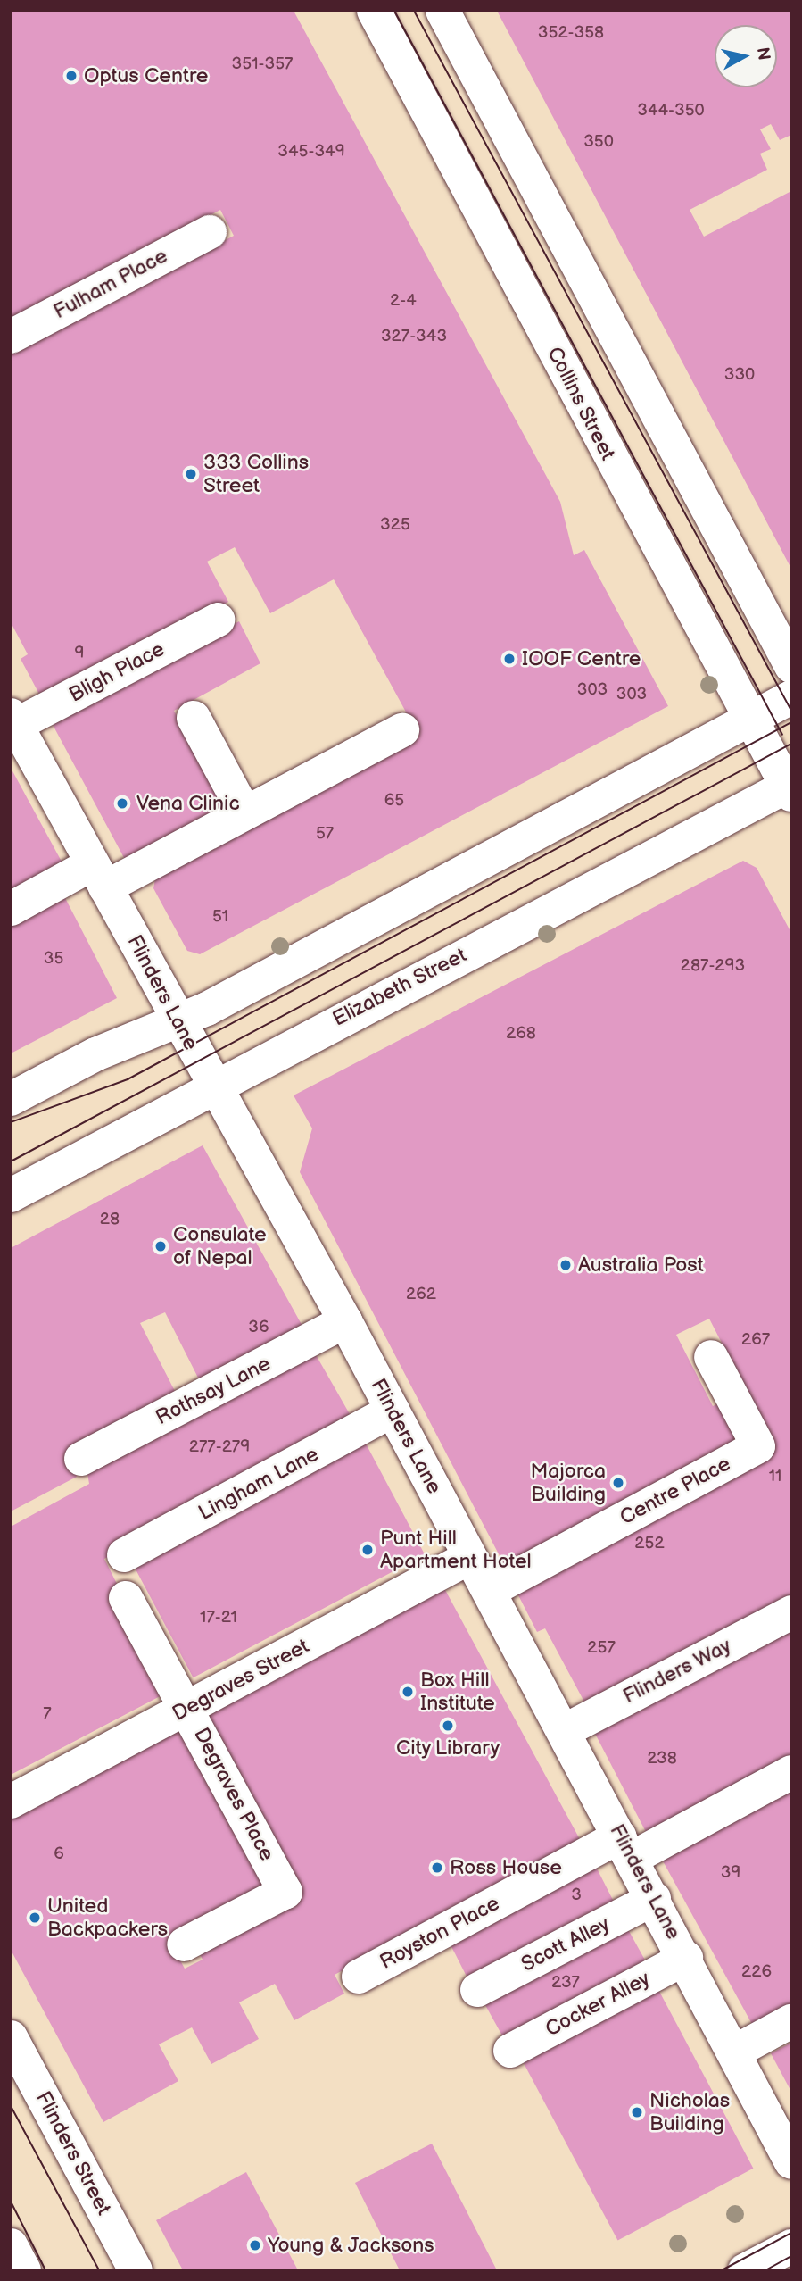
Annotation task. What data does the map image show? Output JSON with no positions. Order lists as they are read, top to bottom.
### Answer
{
  "streets": {
    "street": [
      "Fulham Place",
      "Collins Street",
      "Bligh Place",
      "Elizabeth Street",
      "Flinders Lane",
      "Rothsay Lane",
      "Lingham Lane",
      "Centre Place",
      "Flinders Way",
      "Degraves Street",
      "Degraves Place",
      "Royston Place",
      "Scott Alley",
      "Cocker Alley",
      "Flinders Street"
    ]
  },
  "crossings": [
    ["Collins Street", "Elizabeth Street"],
    ["Bligh Place", "Flinders Lane"],
    ["Elizabeth Street", "Flinders Lane"],
    ["Flinders Lane", "Rothsay Lane"],
    ["Flinders Lane", "Lingham Lane"],
    ["Flinders Lane", "Flinders Way"],
    ["Flinders Lane", "Degraves Street"],
    ["Flinders Lane", "Royston Place"],
    ["Flinders Lane", "Scott Alley"],
    ["Flinders Lane", "Cocker Alley"],
    ["Degraves Street", "Degraves Place"]
  ],
  "places": [
    "Optus Centre",
    "333 Collins Street",
    "IOOF Centre",
    "Vena Clinic",
    "Consulate of Nepal",
    "Australia Post",
    "Majorca Building",
    "Punt Hill Apartment Hotel",
    "Box Hill Institute",
    "City Library",
    "Ross House",
    "United Backpackers",
    "Nicholas Building",
    "Young & Jacksons"
  ],
  "house_numbers": [
    "352-358",
    "351-357",
    "344-350",
    "350",
    "345-349",
    "2-4",
    "327-343",
    "330",
    "325",
    "9",
    "303",
    "303",
    "65",
    "57",
    "51",
    "35",
    "287-293",
    "268",
    "28",
    "262",
    "36",
    "267",
    "277-279",
    "11",
    "252",
    "17-21",
    "257",
    "7",
    "238",
    "6",
    "39",
    "3",
    "226",
    "237"
  ],
  "north": "right"
}
